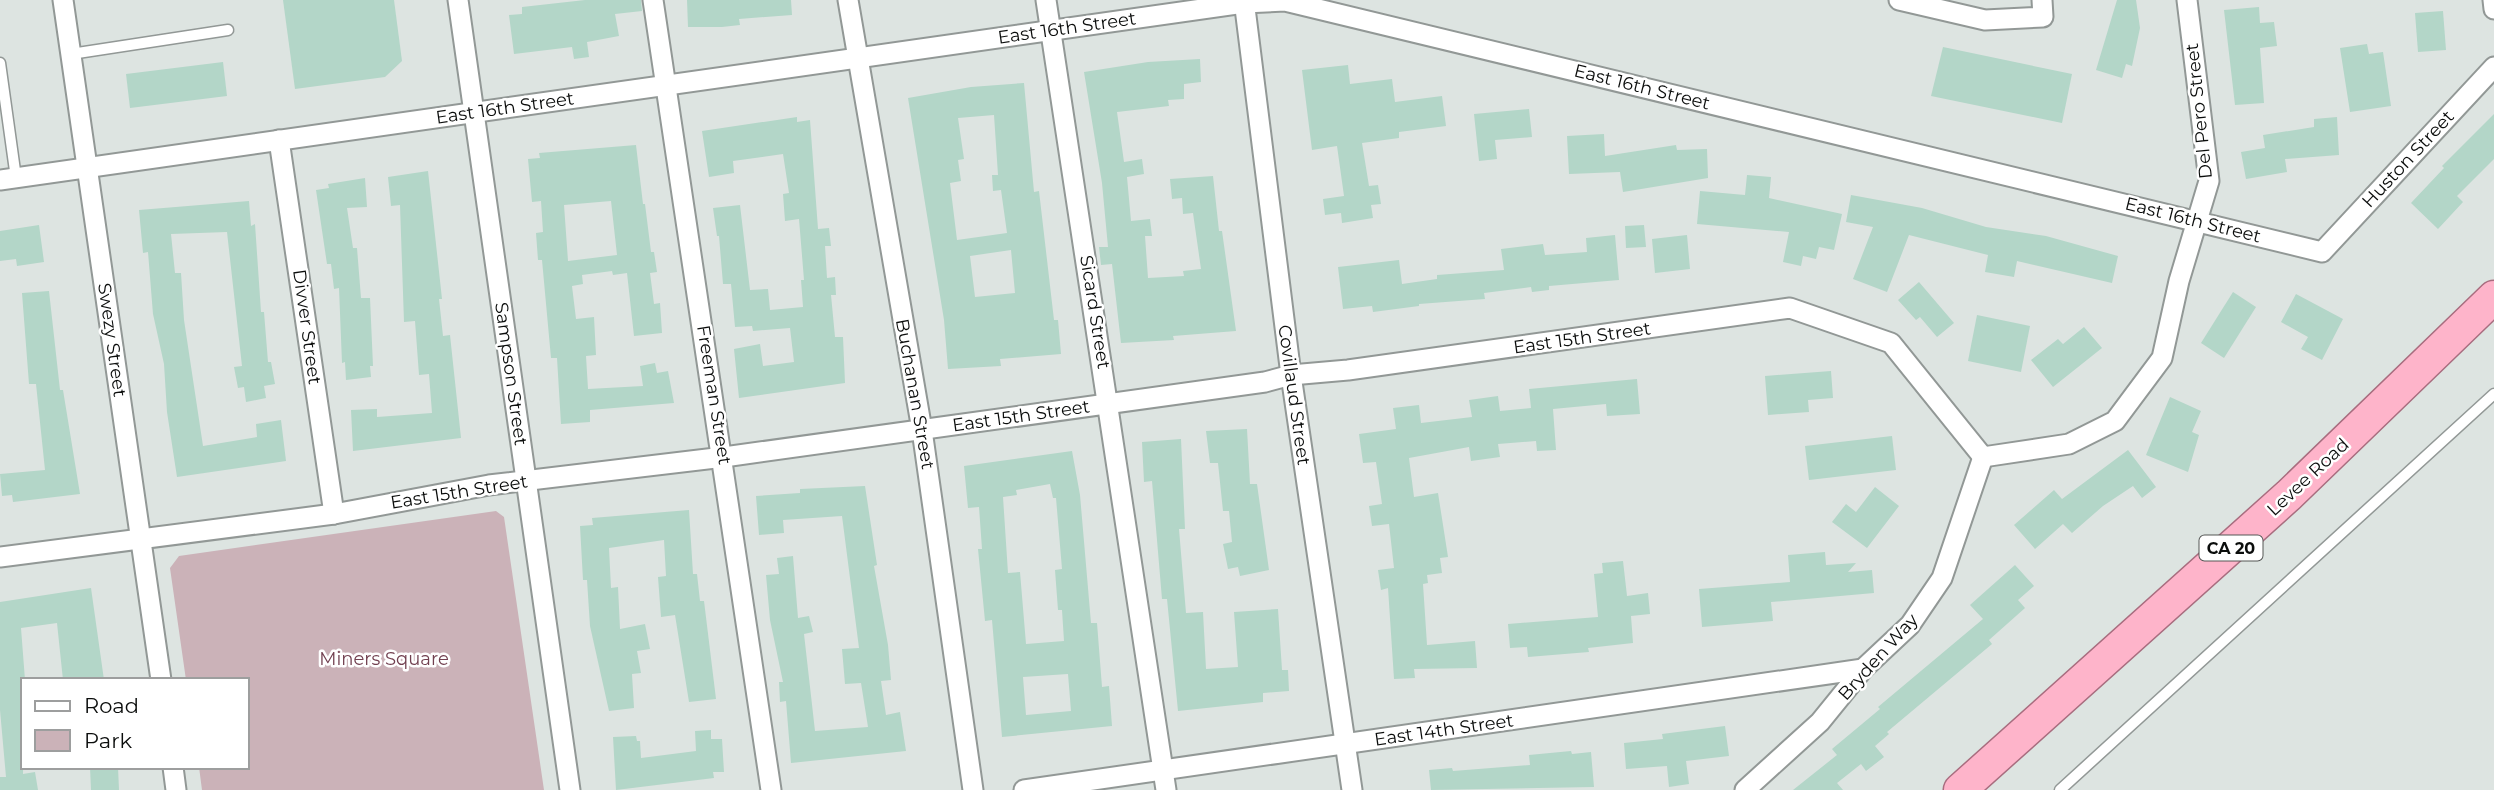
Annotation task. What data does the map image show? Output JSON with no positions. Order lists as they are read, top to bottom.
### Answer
{
  "streets": {
    "highway": ["Levee Road", "CA 20"],
    "street": [
      "East 16th Street",
      "Del Pero Street",
      "Huston Street",
      "Sicard Street",
      "Divver Street",
      "East 15th Street",
      "Swezy Street",
      "Sampson Street",
      "Buchanan Street",
      "Freeman Street",
      "Covillaud Street",
      "Bryden Way",
      "East 14th Street"
    ]
  },
  "crossings": [
    ["East 16th Street", "Del Pero Street"],
    ["East 16th Street", "Huston Street"],
    ["East 16th Street", "Sicard Street"],
    ["East 16th Street", "Divver Street"],
    ["East 16th Street", "Swezy Street"],
    ["East 16th Street", "Sampson Street"],
    ["East 16th Street", "Buchanan Street"],
    ["East 16th Street", "Freeman Street"],
    ["East 16th Street", "Covillaud Street"],
    ["Del Pero Street", "East 15th Street"],
    ["Del Pero Street", "Bryden Way"],
    ["Sicard Street", "East 15th Street"],
    ["Sicard Street", "East 14th Street"],
    ["Divver Street", "East 15th Street"],
    ["East 15th Street", "Swezy Street"],
    ["East 15th Street", "Sampson Street"],
    ["East 15th Street", "Buchanan Street"],
    ["East 15th Street", "Freeman Street"],
    ["East 15th Street", "Covillaud Street"],
    ["East 15th Street", "Bryden Way"],
    ["Covillaud Street", "East 14th Street"],
    ["Bryden Way", "East 14th Street"]
  ],
  "parks": ["Miners Square"],
  "legend": ["Road", "Park"]
}
